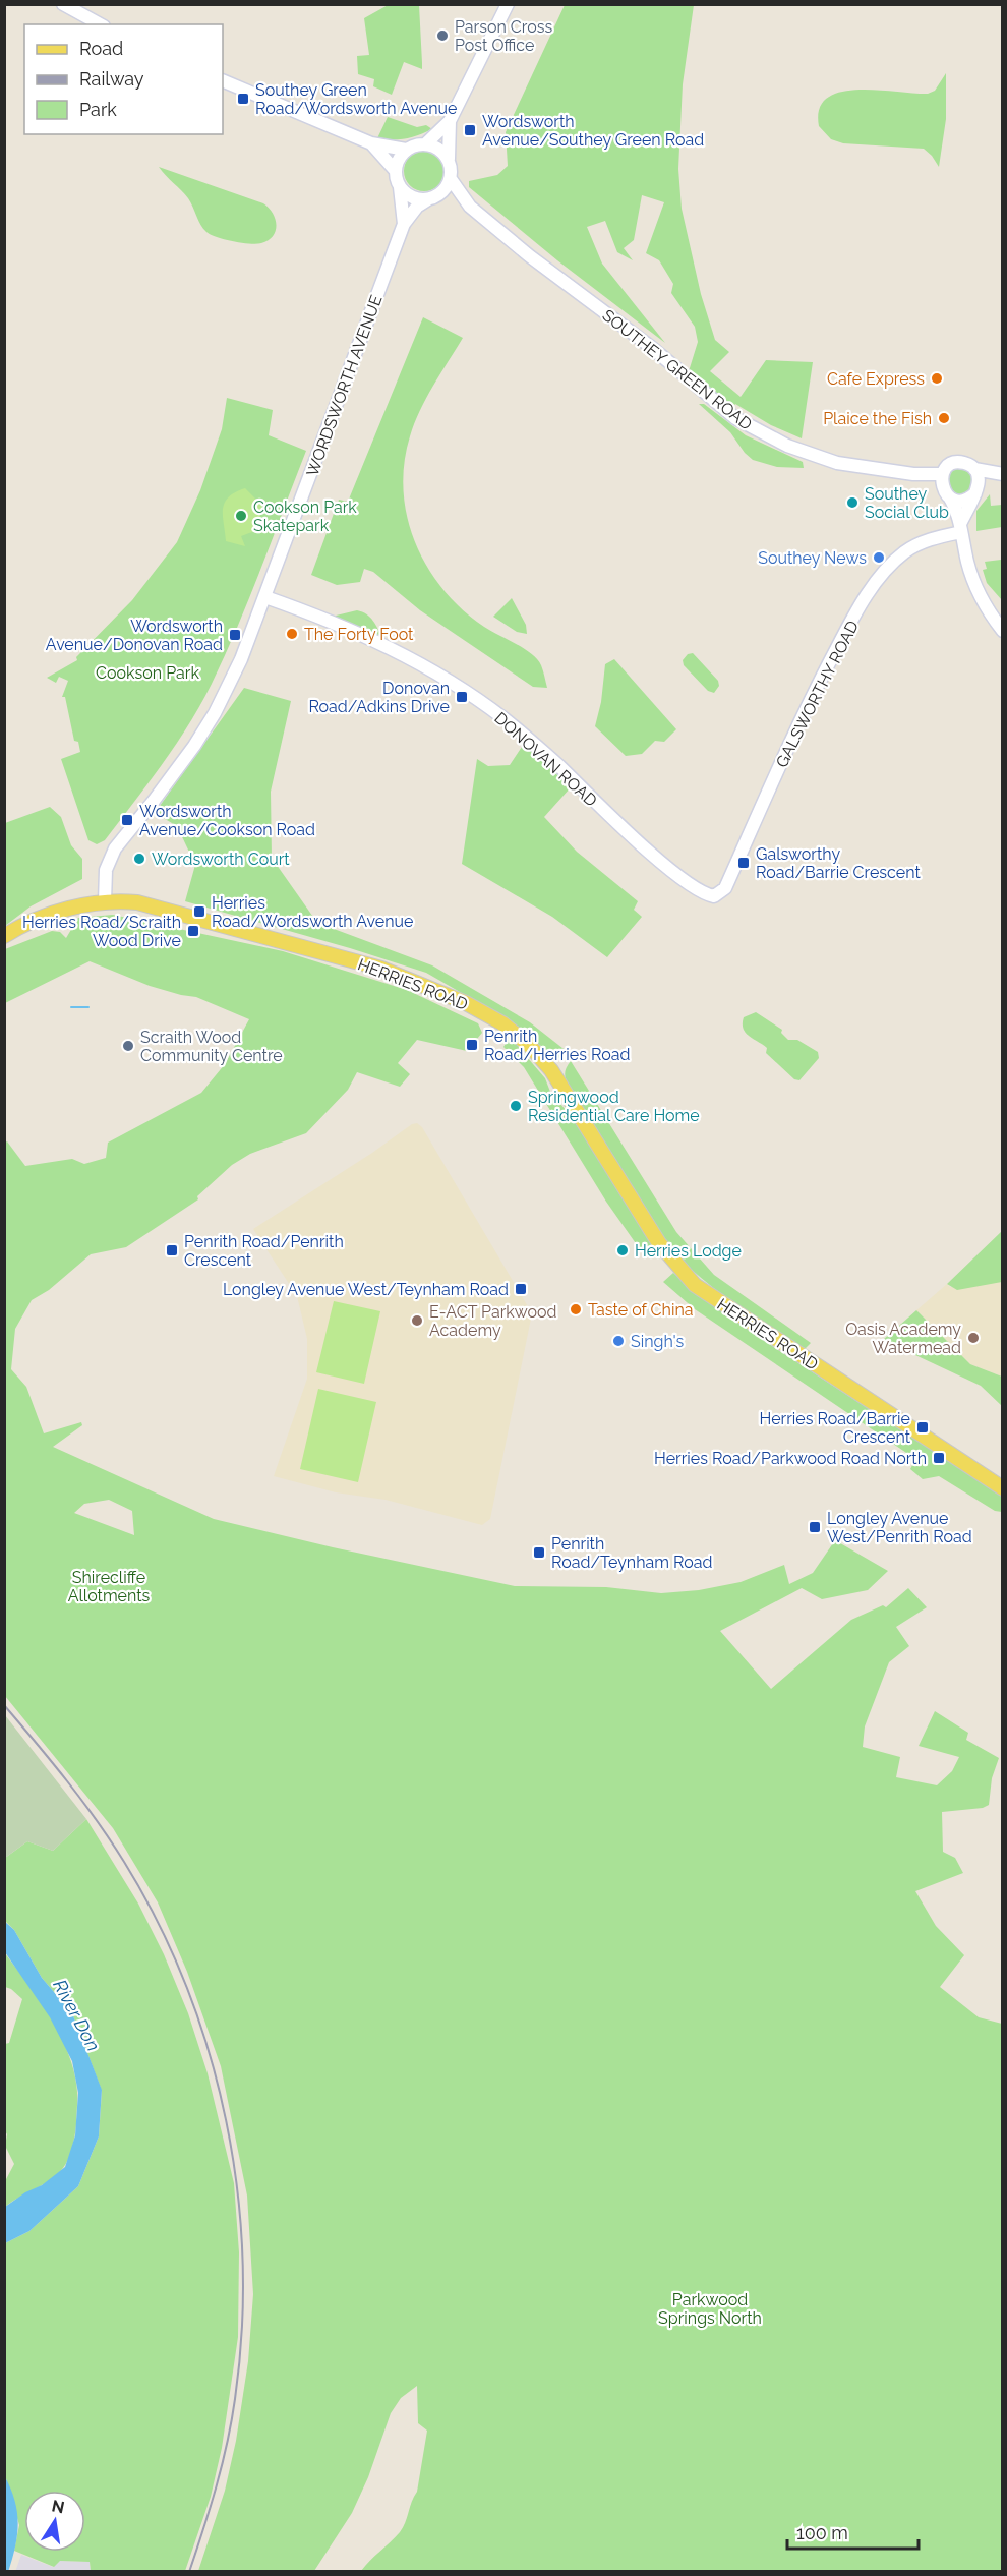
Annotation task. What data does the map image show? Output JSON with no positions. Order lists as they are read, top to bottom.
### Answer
{
  "streets": {
    "main road": ["HERRIES ROAD"],
    "street": [
      "SOUTHEY GREEN ROAD",
      "WORDSWORTH AVENUE",
      "GALSWORTHY ROAD",
      "DONOVAN ROAD"
    ]
  },
  "crossings": [
    ["SOUTHEY GREEN ROAD", "WORDSWORTH AVENUE"],
    ["WORDSWORTH AVENUE", "DONOVAN ROAD"],
    ["WORDSWORTH AVENUE", "HERRIES ROAD"],
    ["GALSWORTHY ROAD", "DONOVAN ROAD"]
  ],
  "water": ["River Don"],
  "parks": ["Cookson Park", "Shirecliffe Allotments", "Parkwood Springs North"],
  "places": {
    "other": [
      "Parson Cross Post Office",
      "Cafe Express",
      "Plaice the Fish",
      "Southey Social Club",
      "Cookson Park Skatepark",
      "Southey News",
      "The Forty Foot",
      "Wordsworth Court",
      "Scraith Wood Community Centre",
      "Springwood Residential Care Home",
      "Herries Lodge",
      "Taste of China",
      "E-ACT Parkwood Academy",
      "Oasis Academy Watermead",
      "Singh's"
    ],
    "transit": [
      "Southey Green Road/Wordsworth Avenue",
      "Wordsworth Avenue/Southey Green Road",
      "Wordsworth Avenue/Donovan Road",
      "Donovan Road/Adkins Drive",
      "Wordsworth Avenue/Cookson Road",
      "Galsworthy Road/Barrie Crescent",
      "Herries Road/Wordsworth Avenue",
      "Herries Road/Scraith Wood Drive",
      "Penrith Road/Herries Road",
      "Penrith Road/Penrith Crescent",
      "Longley Avenue West/Teynham Road",
      "Herries Road/Barrie Crescent",
      "Herries Road/Parkwood Road North",
      "Longley Avenue West/Penrith Road",
      "Penrith Road/Teynham Road"
    ]
  },
  "legend": ["Road", "Railway", "Park"],
  "scale_bar": "100 m",
  "north": "top"
}
